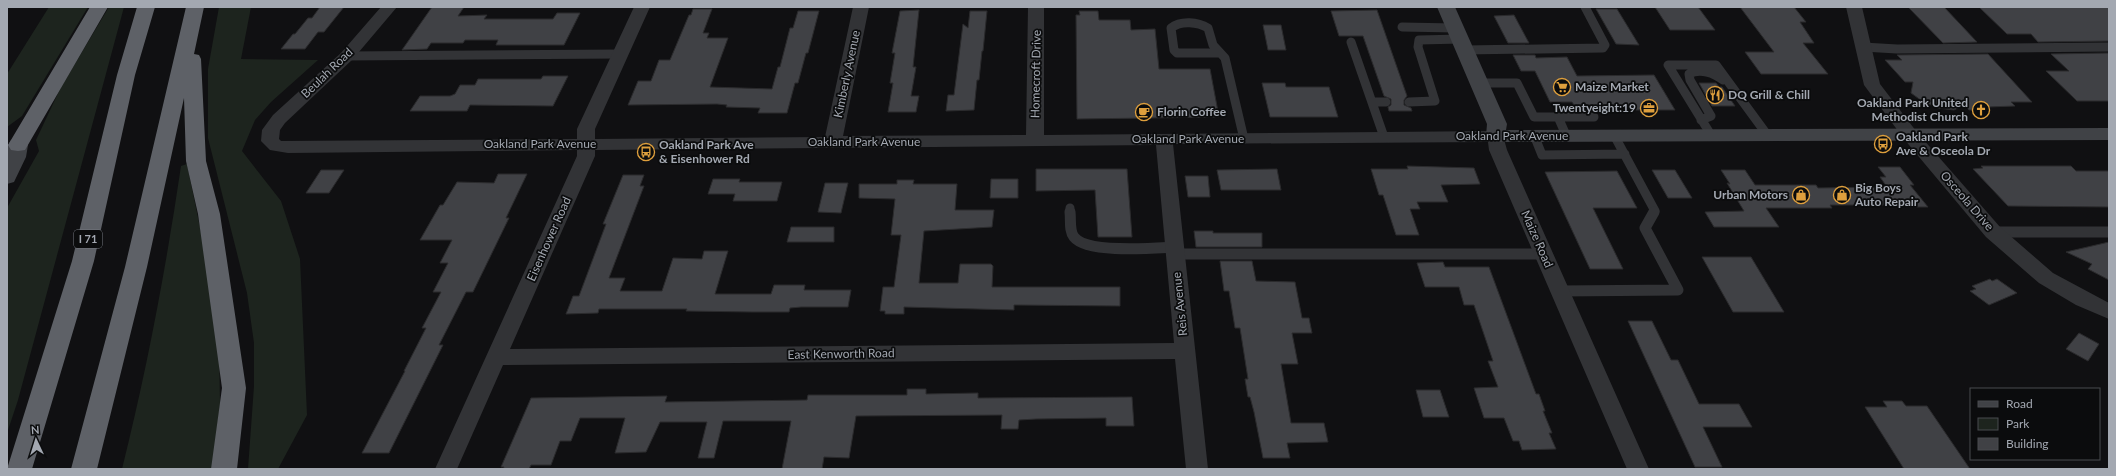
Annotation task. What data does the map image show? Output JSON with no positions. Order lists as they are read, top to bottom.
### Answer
{
  "streets": {
    "highway": ["I 71"],
    "street": [
      "Beulah Road",
      "Kimberly Avenue",
      "Homecroft Drive",
      "Oakland Park Avenue",
      "Osceola Drive",
      "Eisenhower Road",
      "Maize Road",
      "Reis Avenue",
      "East Kenworth Road"
    ]
  },
  "crossings": [
    ["Beulah Road", "Oakland Park Avenue"],
    ["Kimberly Avenue", "Oakland Park Avenue"],
    ["Homecroft Drive", "Oakland Park Avenue"],
    ["Oakland Park Avenue", "Osceola Drive"],
    ["Oakland Park Avenue", "Eisenhower Road"],
    ["Oakland Park Avenue", "Maize Road"],
    ["Oakland Park Avenue", "Reis Avenue"],
    ["Eisenhower Road", "East Kenworth Road"],
    ["Reis Avenue", "East Kenworth Road"]
  ],
  "places": {
    "supermarket": ["Maize Market"],
    "restaurant": ["DQ Grill & Chill"],
    "office": ["Twentyeight:19"],
    "church": ["Oakland Park United Methodist Church"],
    "cafe": ["Florin Coffee"],
    "bus stop": ["Oakland Park Ave & Osceola Dr", "Oakland Park Ave & Eisenhower Rd"],
    "shop": ["Urban Motors", "Big Boys Auto Repair"]
  },
  "legend": ["Road", "Park", "Building"],
  "north": "top"
}
